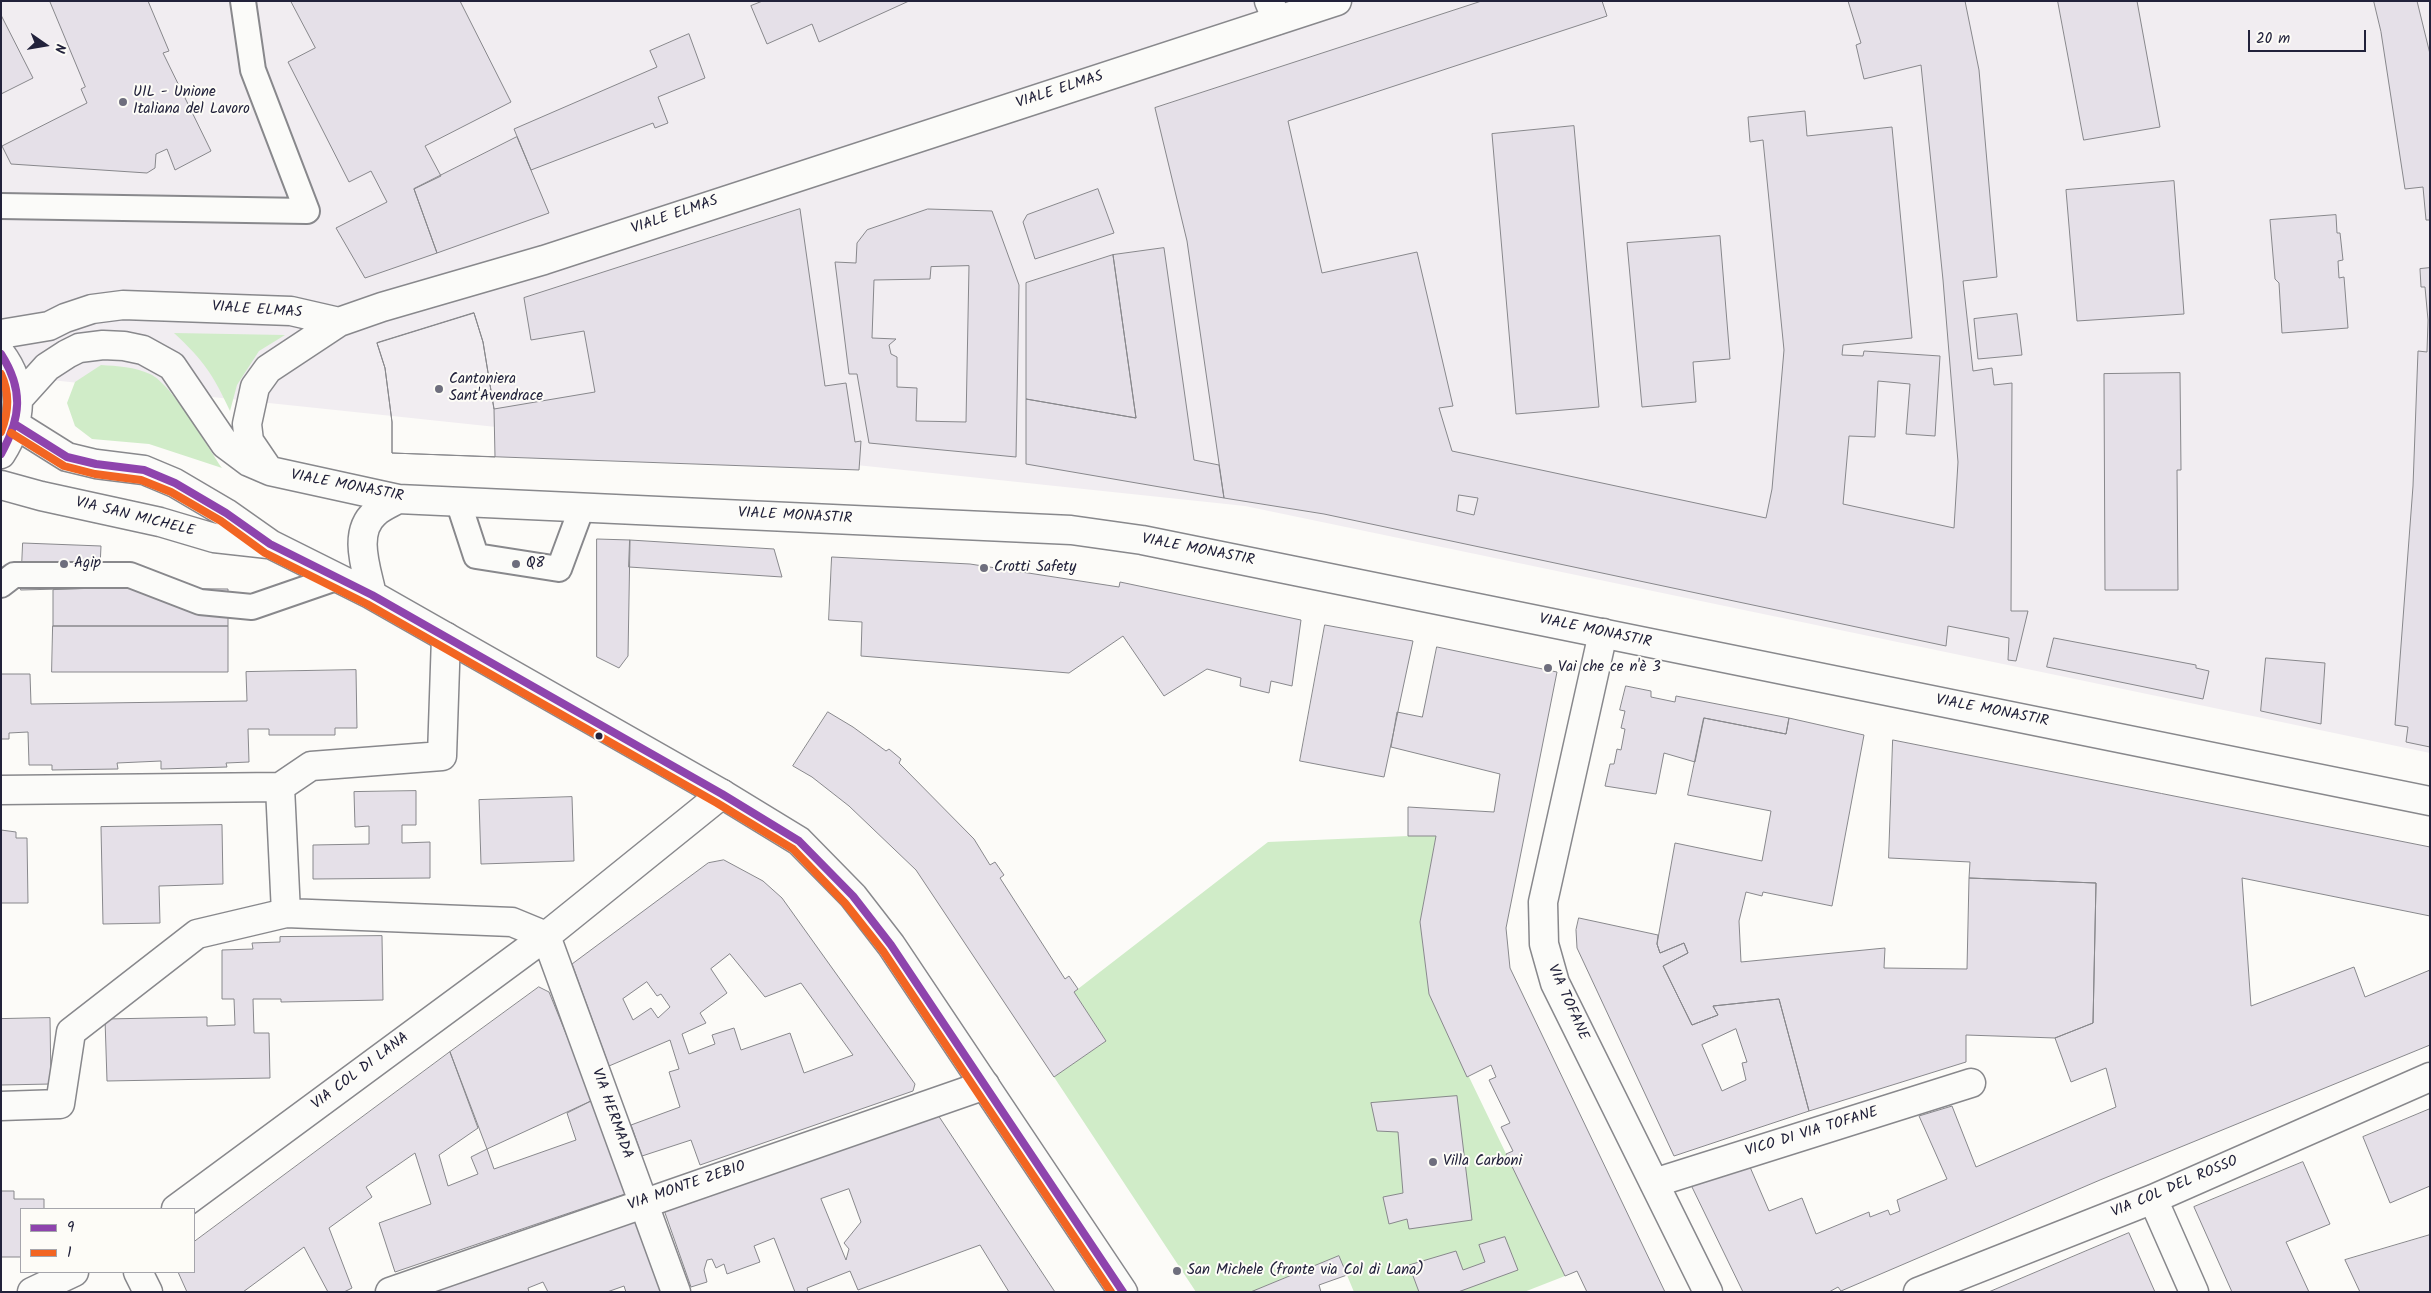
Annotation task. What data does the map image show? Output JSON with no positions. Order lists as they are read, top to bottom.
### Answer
{
  "streets": {
    "street": [
      "VIALE ELMAS",
      "VIALE MONASTIR",
      "VIA SAN MICHELE",
      "VIA TOFANE",
      "VIA COL DI LANA",
      "VIA HERMADA",
      "VICO DI VIA TOFANE",
      "VIA MONTE ZEBIO",
      "VIA COL DEL ROSSO"
    ]
  },
  "crossings": [
    ["VIALE MONASTIR", "VIA TOFANE"],
    ["VIA SAN MICHELE", "VIA COL DI LANA"],
    ["VIA SAN MICHELE", "VIA MONTE ZEBIO"],
    ["VIA TOFANE", "VICO DI VIA TOFANE"],
    ["VIA COL DI LANA", "VIA HERMADA"],
    ["VIA HERMADA", "VIA MONTE ZEBIO"]
  ],
  "places": [
    "UIL - Unione Italiana del Lavoro",
    "Cantoniera Sant'Avendrace",
    "Agip",
    "Q8",
    "Crotti Safety",
    "Vai che ce n'è 3",
    "Villa Carboni",
    "San Michele (fronte via Col di Lana)"
  ],
  "lines": ["transit line 9", "transit line 1"],
  "legend": ["9", "1"],
  "scale_bar": "20 m",
  "north": "right"
}
